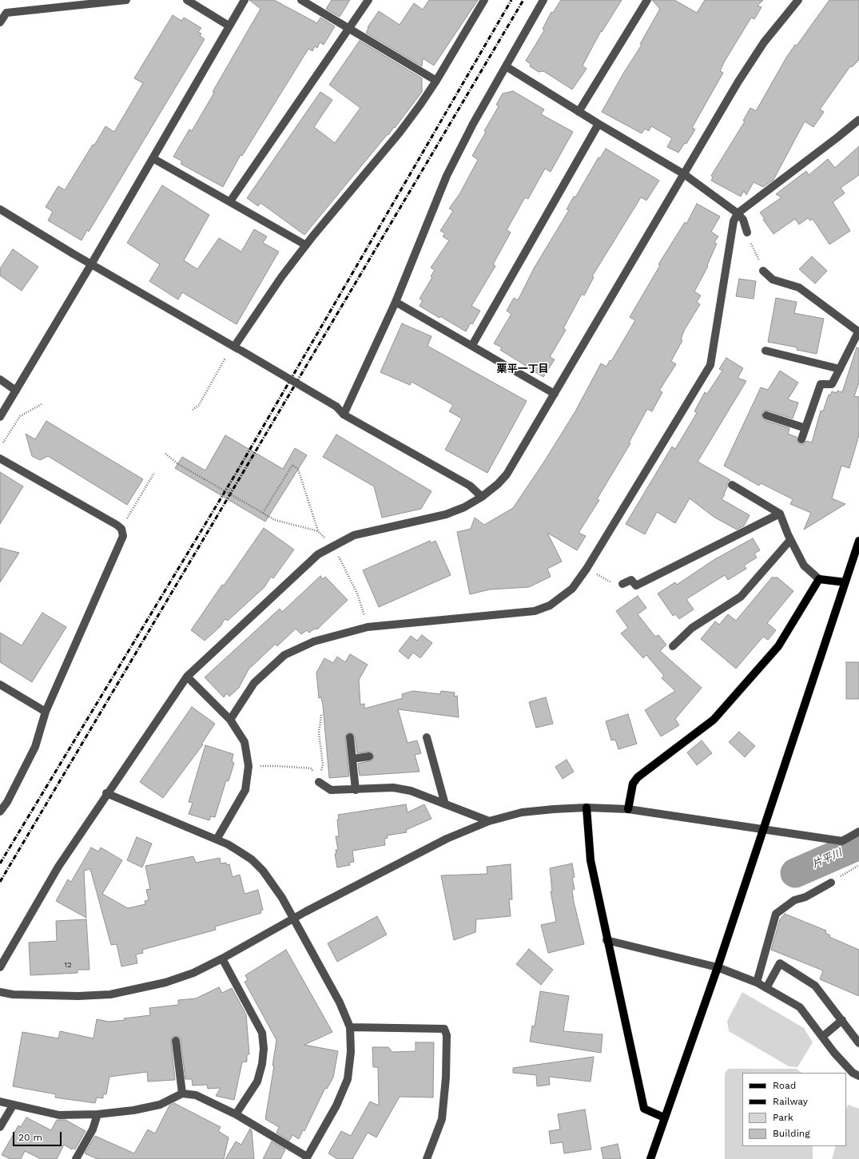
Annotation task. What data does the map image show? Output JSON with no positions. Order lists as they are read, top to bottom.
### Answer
{
  "districts": ["栗平一丁目"],
  "water": ["片平川"],
  "house_numbers": ["12"],
  "legend": [
    "Road",
    "Railway",
    "Park",
    "Building"
  ],
  "scale_bar": "20 m"
}
